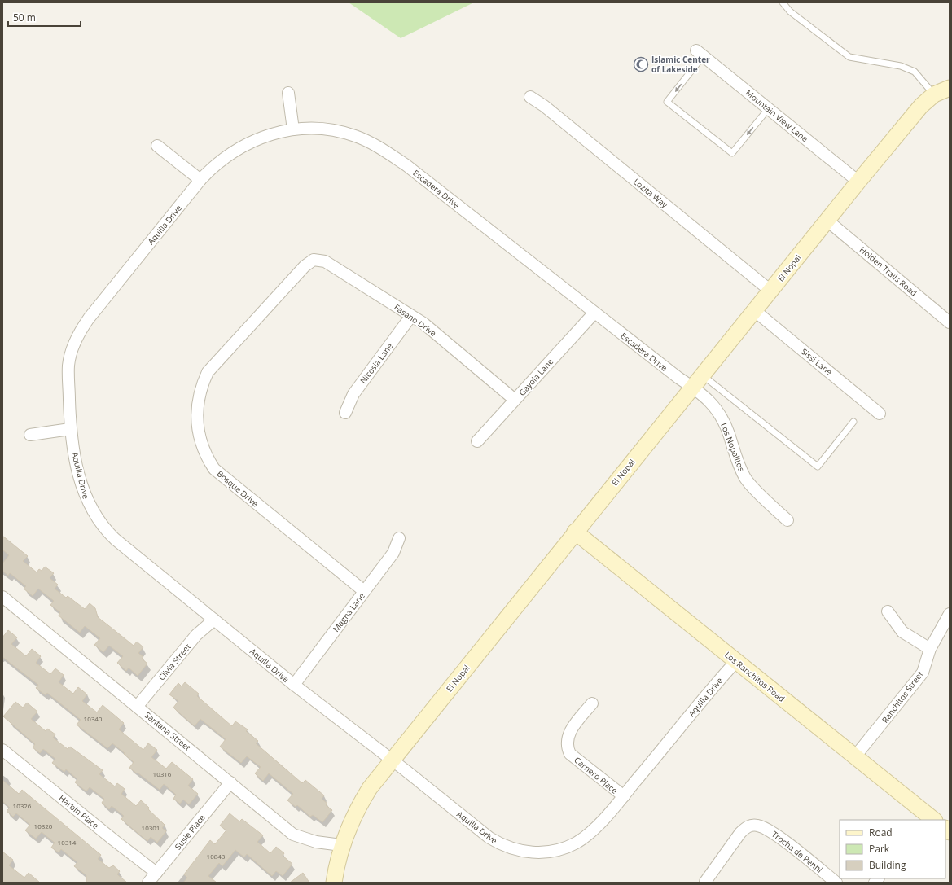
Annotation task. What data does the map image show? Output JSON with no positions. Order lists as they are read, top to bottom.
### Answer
{
  "streets": {
    "main road": ["El Nopal", "Los Ranchitos Road"],
    "street": [
      "Mountain View Lane",
      "Escadera Drive",
      "Lozita Way",
      "Aquilla Drive",
      "Holden Trails Road",
      "Fasano Drive",
      "Sissi Lane",
      "Nicosia Lane",
      "Gayola Lane",
      "Los Nopalitos",
      "Bosque Drive",
      "Magna Lane",
      "Clivia Street",
      "Ranchitos Street",
      "Santana Street",
      "Carnero Place",
      "Harbin Place",
      "Susie Place",
      "Trocha de Penni"
    ]
  },
  "crossings": [
    ["Mountain View Lane", "El Nopal"],
    ["Escadera Drive", "Aquilla Drive"],
    ["Escadera Drive", "El Nopal"],
    ["Escadera Drive", "Gayola Lane"],
    ["Escadera Drive", "Los Nopalitos"],
    ["Lozita Way", "El Nopal"],
    ["Aquilla Drive", "El Nopal"],
    ["Aquilla Drive", "Magna Lane"],
    ["Aquilla Drive", "Clivia Street"],
    ["Aquilla Drive", "Los Ranchitos Road"],
    ["Aquilla Drive", "Carnero Place"],
    ["El Nopal", "Holden Trails Road"],
    ["El Nopal", "Sissi Lane"],
    ["El Nopal", "Los Nopalitos"],
    ["El Nopal", "Los Ranchitos Road"],
    ["El Nopal", "Santana Street"],
    ["Fasano Drive", "Nicosia Lane"],
    ["Fasano Drive", "Gayola Lane"],
    ["Fasano Drive", "Bosque Drive"],
    ["Bosque Drive", "Magna Lane"],
    ["Clivia Street", "Santana Street"],
    ["Los Ranchitos Road", "Ranchitos Street"],
    ["Santana Street", "Susie Place"],
    ["Harbin Place", "Susie Place"]
  ],
  "places": {
    "mosque": ["Islamic Center of Lakeside"]
  },
  "house_numbers": [
    "10340",
    "10316",
    "10326",
    "10320",
    "10301",
    "10314",
    "10843"
  ],
  "legend": ["Road", "Park", "Building"],
  "scale_bar": "50 m"
}
